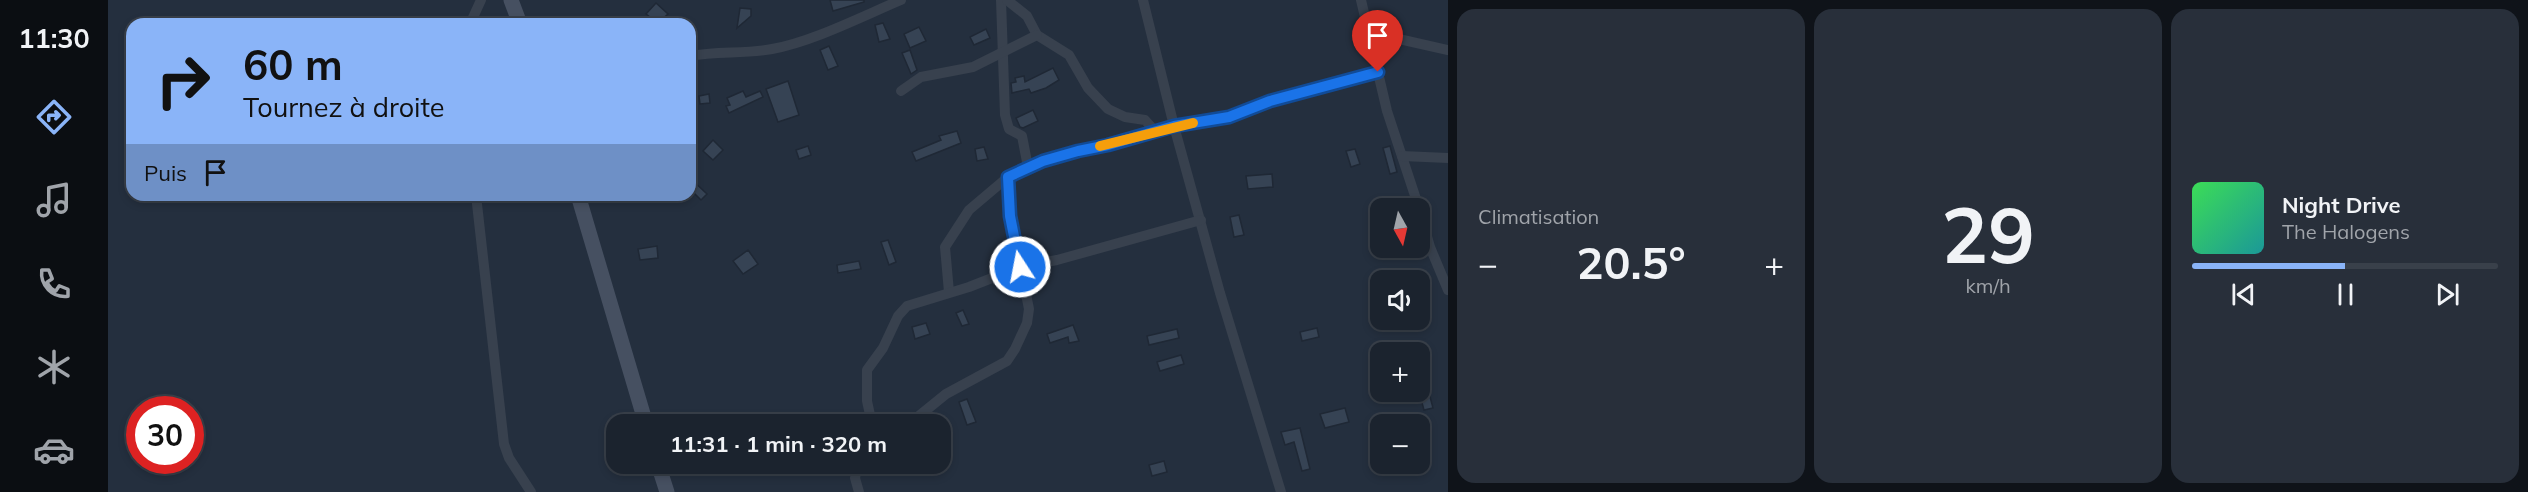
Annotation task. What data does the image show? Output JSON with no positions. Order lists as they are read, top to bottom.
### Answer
{
  "north": "bottom",
  "page": {
    "tabs": "11:30",
    "tile": [
      "Climatisation",
      ["29", "km/h"]
    ],
    "turn": ["60 m", "Tournez à droite"],
    "then": "Puis",
    "song": ["Night Drive", "The Halogens"],
    "map_buttons": ["+", "−"],
    "heat": ["−", "20.5°", "+"],
    "limit": "30",
    "trip": "11:31 · 1 min · 320 m"
  }
}
